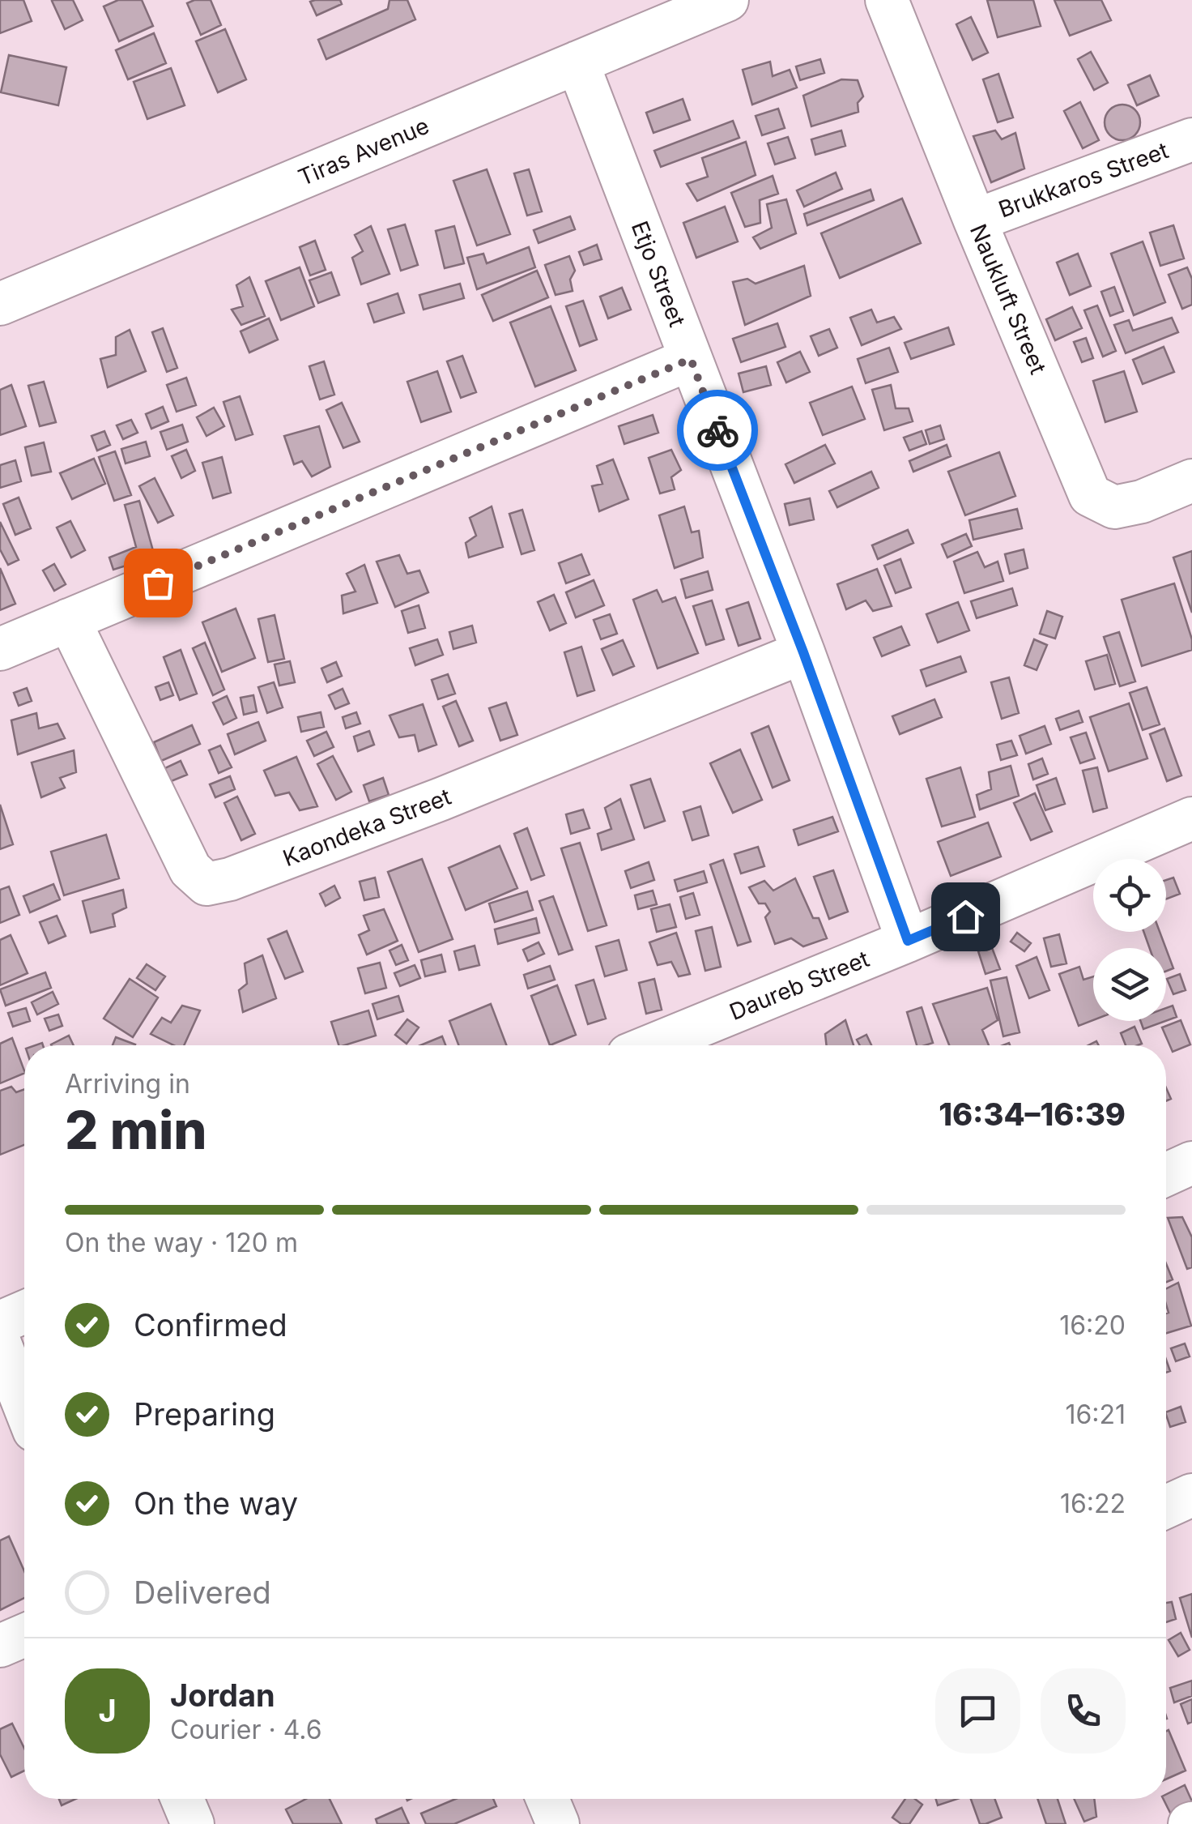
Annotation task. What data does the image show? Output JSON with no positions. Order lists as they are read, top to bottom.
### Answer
{
  "streets": {
    "street": [
      "Tiras Avenue",
      "Brukkaros Street",
      "Etjo Street",
      "Naukluft Street",
      "Kaondeka Street",
      "Daureb Street"
    ]
  },
  "crossings": [
    ["Tiras Avenue", "Etjo Street"],
    ["Brukkaros Street", "Naukluft Street"],
    ["Etjo Street", "Kaondeka Street"],
    ["Etjo Street", "Daureb Street"]
  ],
  "page": {
    "heading": ["2 min", "Arriving in", "16:34–16:39"],
    "panel": ["Jordan", "Courier · 4.6"],
    "bar": "On the way · 120 m",
    "list": [
      ["Confirmed", "16:20"],
      ["Preparing", "16:21"],
      ["On the way", "16:22"],
      "Delivered"
    ],
    "round": "J"
  }
}
